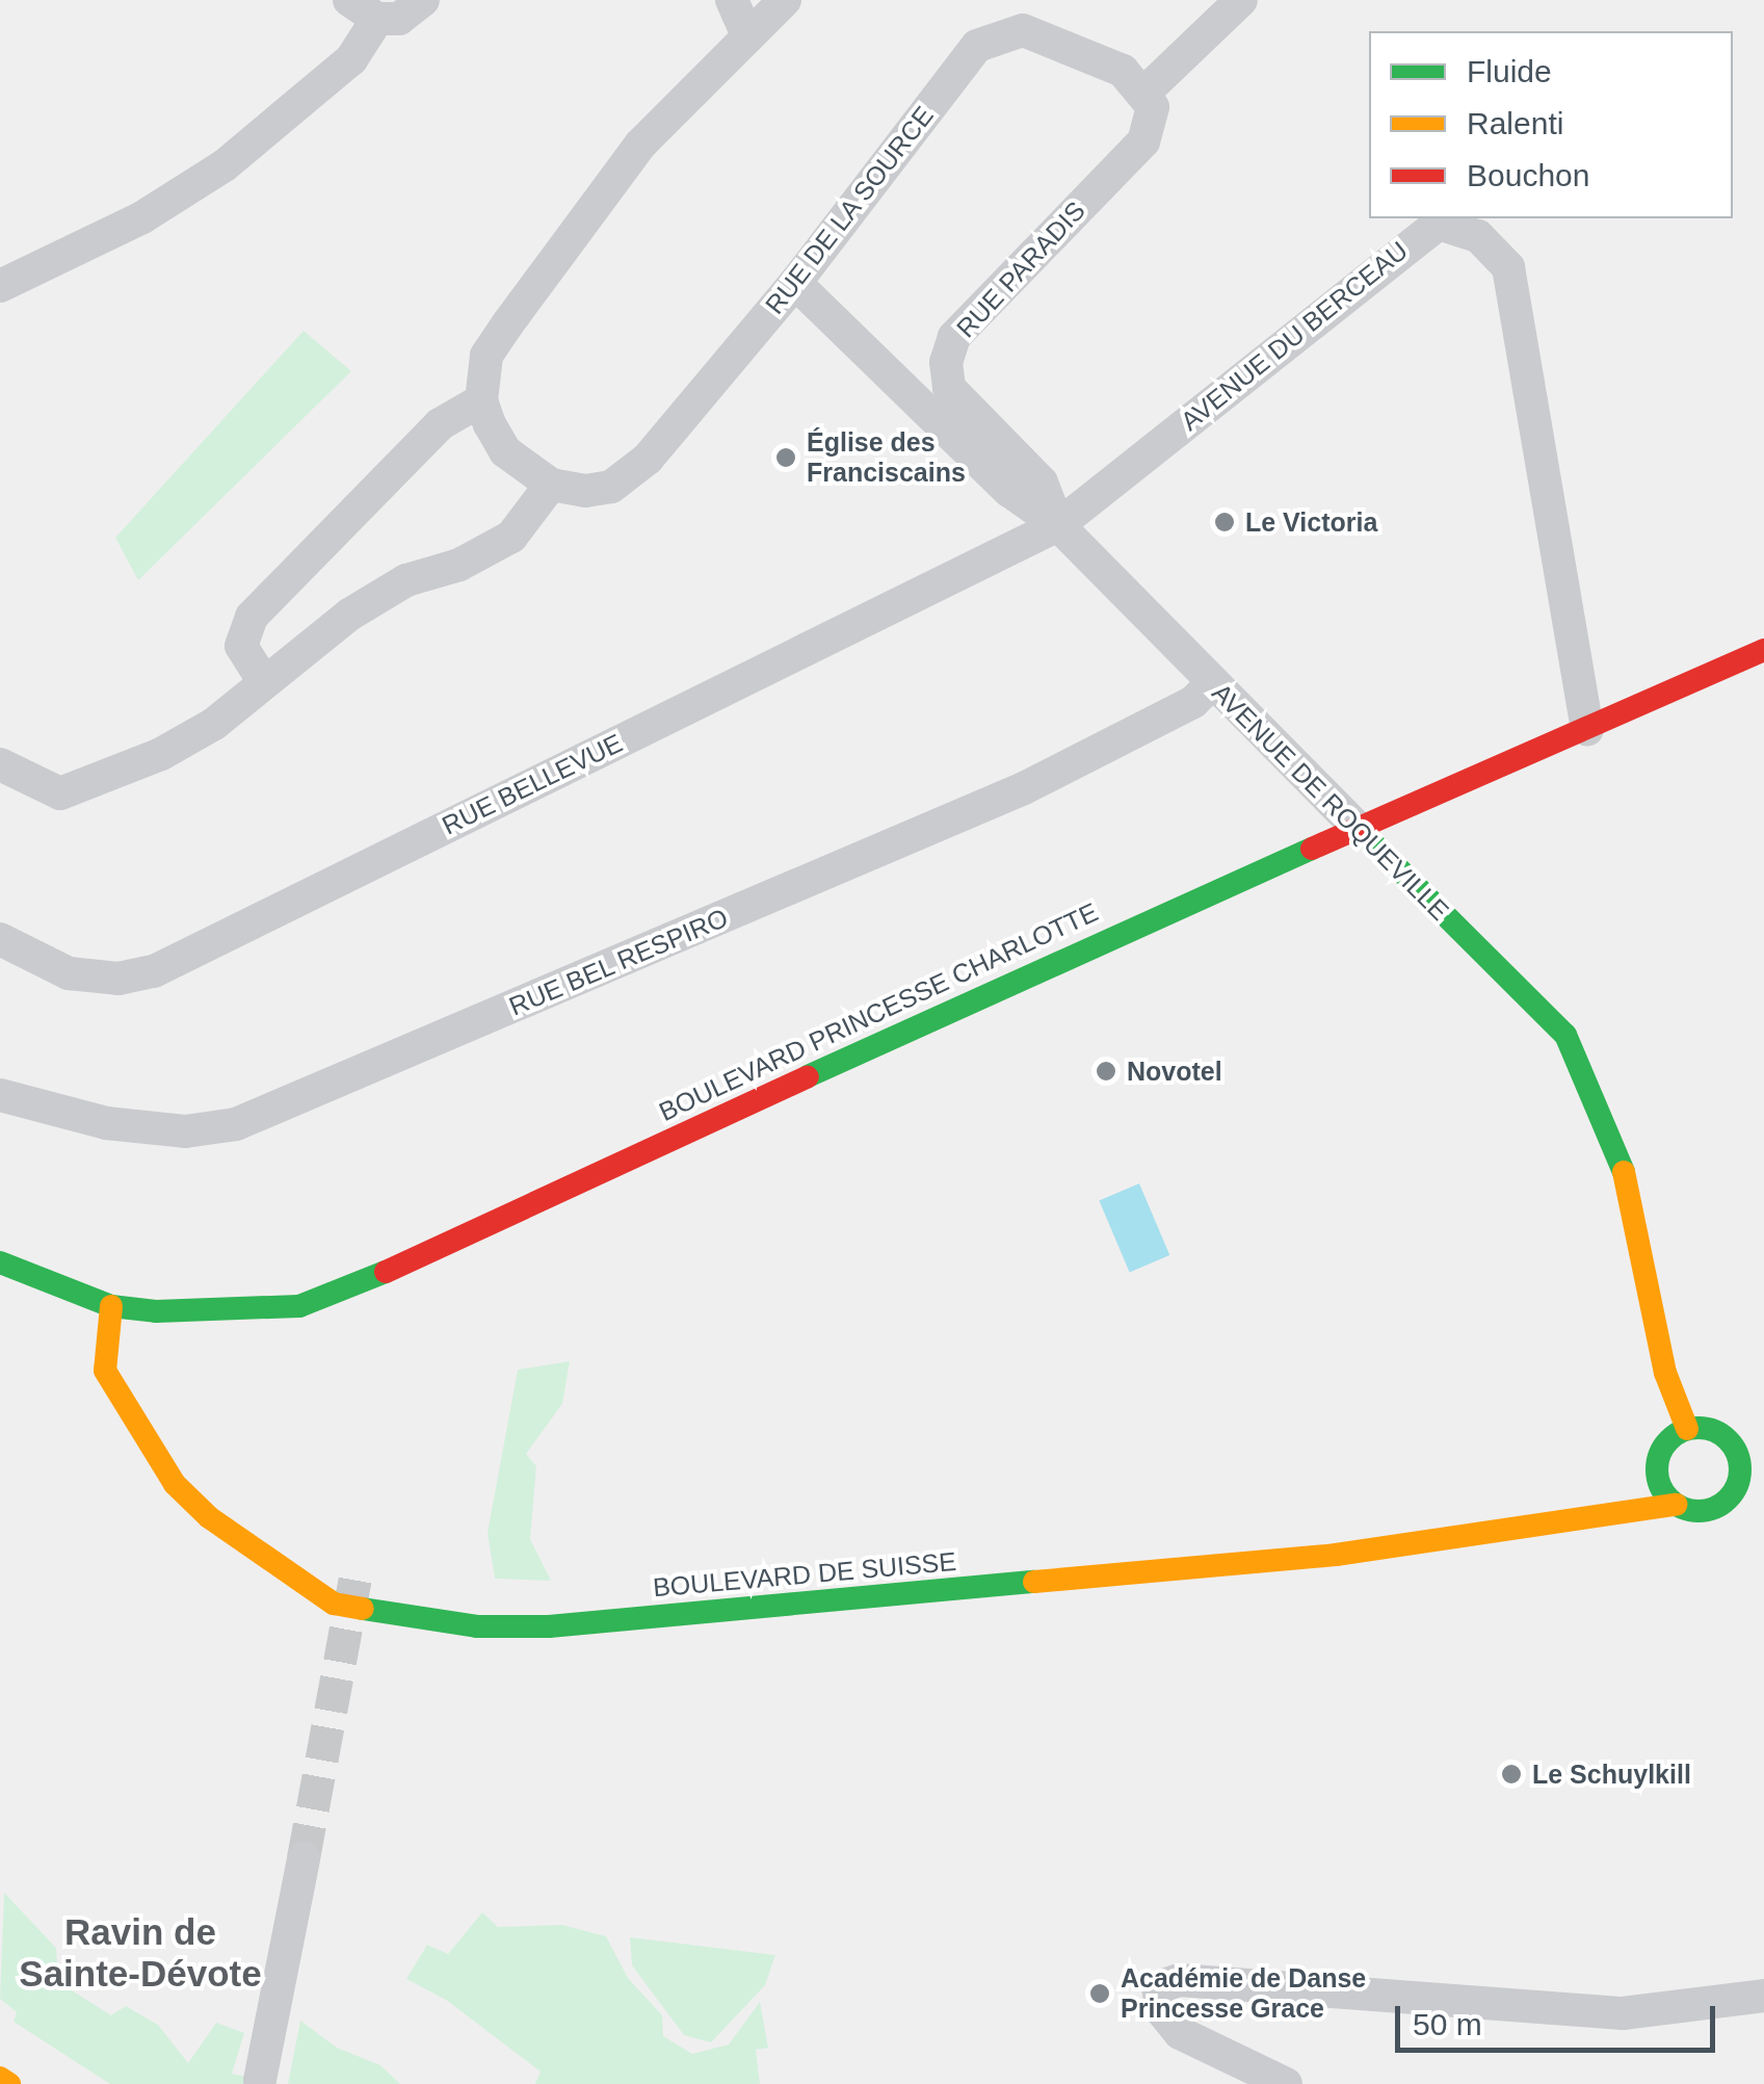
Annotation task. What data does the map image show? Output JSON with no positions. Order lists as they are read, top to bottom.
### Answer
{
  "streets": {
    "street": [
      "RUE DE LA SOURCE",
      "RUE PARADIS",
      "AVENUE DU BERCEAU",
      "RUE BELLEVUE",
      "AVENUE DE ROQUEVILLE",
      "RUE BEL RESPIRO",
      "BOULEVARD PRINCESSE CHARLOTTE",
      "BOULEVARD DE SUISSE"
    ]
  },
  "crossings": [
    ["RUE DE LA SOURCE", "RUE PARADIS"],
    ["RUE DE LA SOURCE", "AVENUE DE ROQUEVILLE"],
    ["RUE PARADIS", "AVENUE DU BERCEAU"],
    ["RUE PARADIS", "RUE BELLEVUE"],
    ["RUE PARADIS", "AVENUE DE ROQUEVILLE"],
    ["AVENUE DU BERCEAU", "RUE BELLEVUE"],
    ["AVENUE DU BERCEAU", "AVENUE DE ROQUEVILLE"],
    ["AVENUE DU BERCEAU", "BOULEVARD PRINCESSE CHARLOTTE"],
    ["RUE BELLEVUE", "AVENUE DE ROQUEVILLE"],
    ["AVENUE DE ROQUEVILLE", "RUE BEL RESPIRO"],
    ["AVENUE DE ROQUEVILLE", "BOULEVARD PRINCESSE CHARLOTTE"],
    ["AVENUE DE ROQUEVILLE", "BOULEVARD DE SUISSE"],
    ["BOULEVARD PRINCESSE CHARLOTTE", "BOULEVARD DE SUISSE"]
  ],
  "districts": ["Ravin de Sainte-Dévote"],
  "places": [
    "Église des Franciscains",
    "Le Victoria",
    "Novotel",
    "Le Schuylkill",
    "Académie de Danse Princesse Grace"
  ],
  "legend": ["Fluide", "Ralenti", "Bouchon"],
  "scale_bar": "50 m"
}
